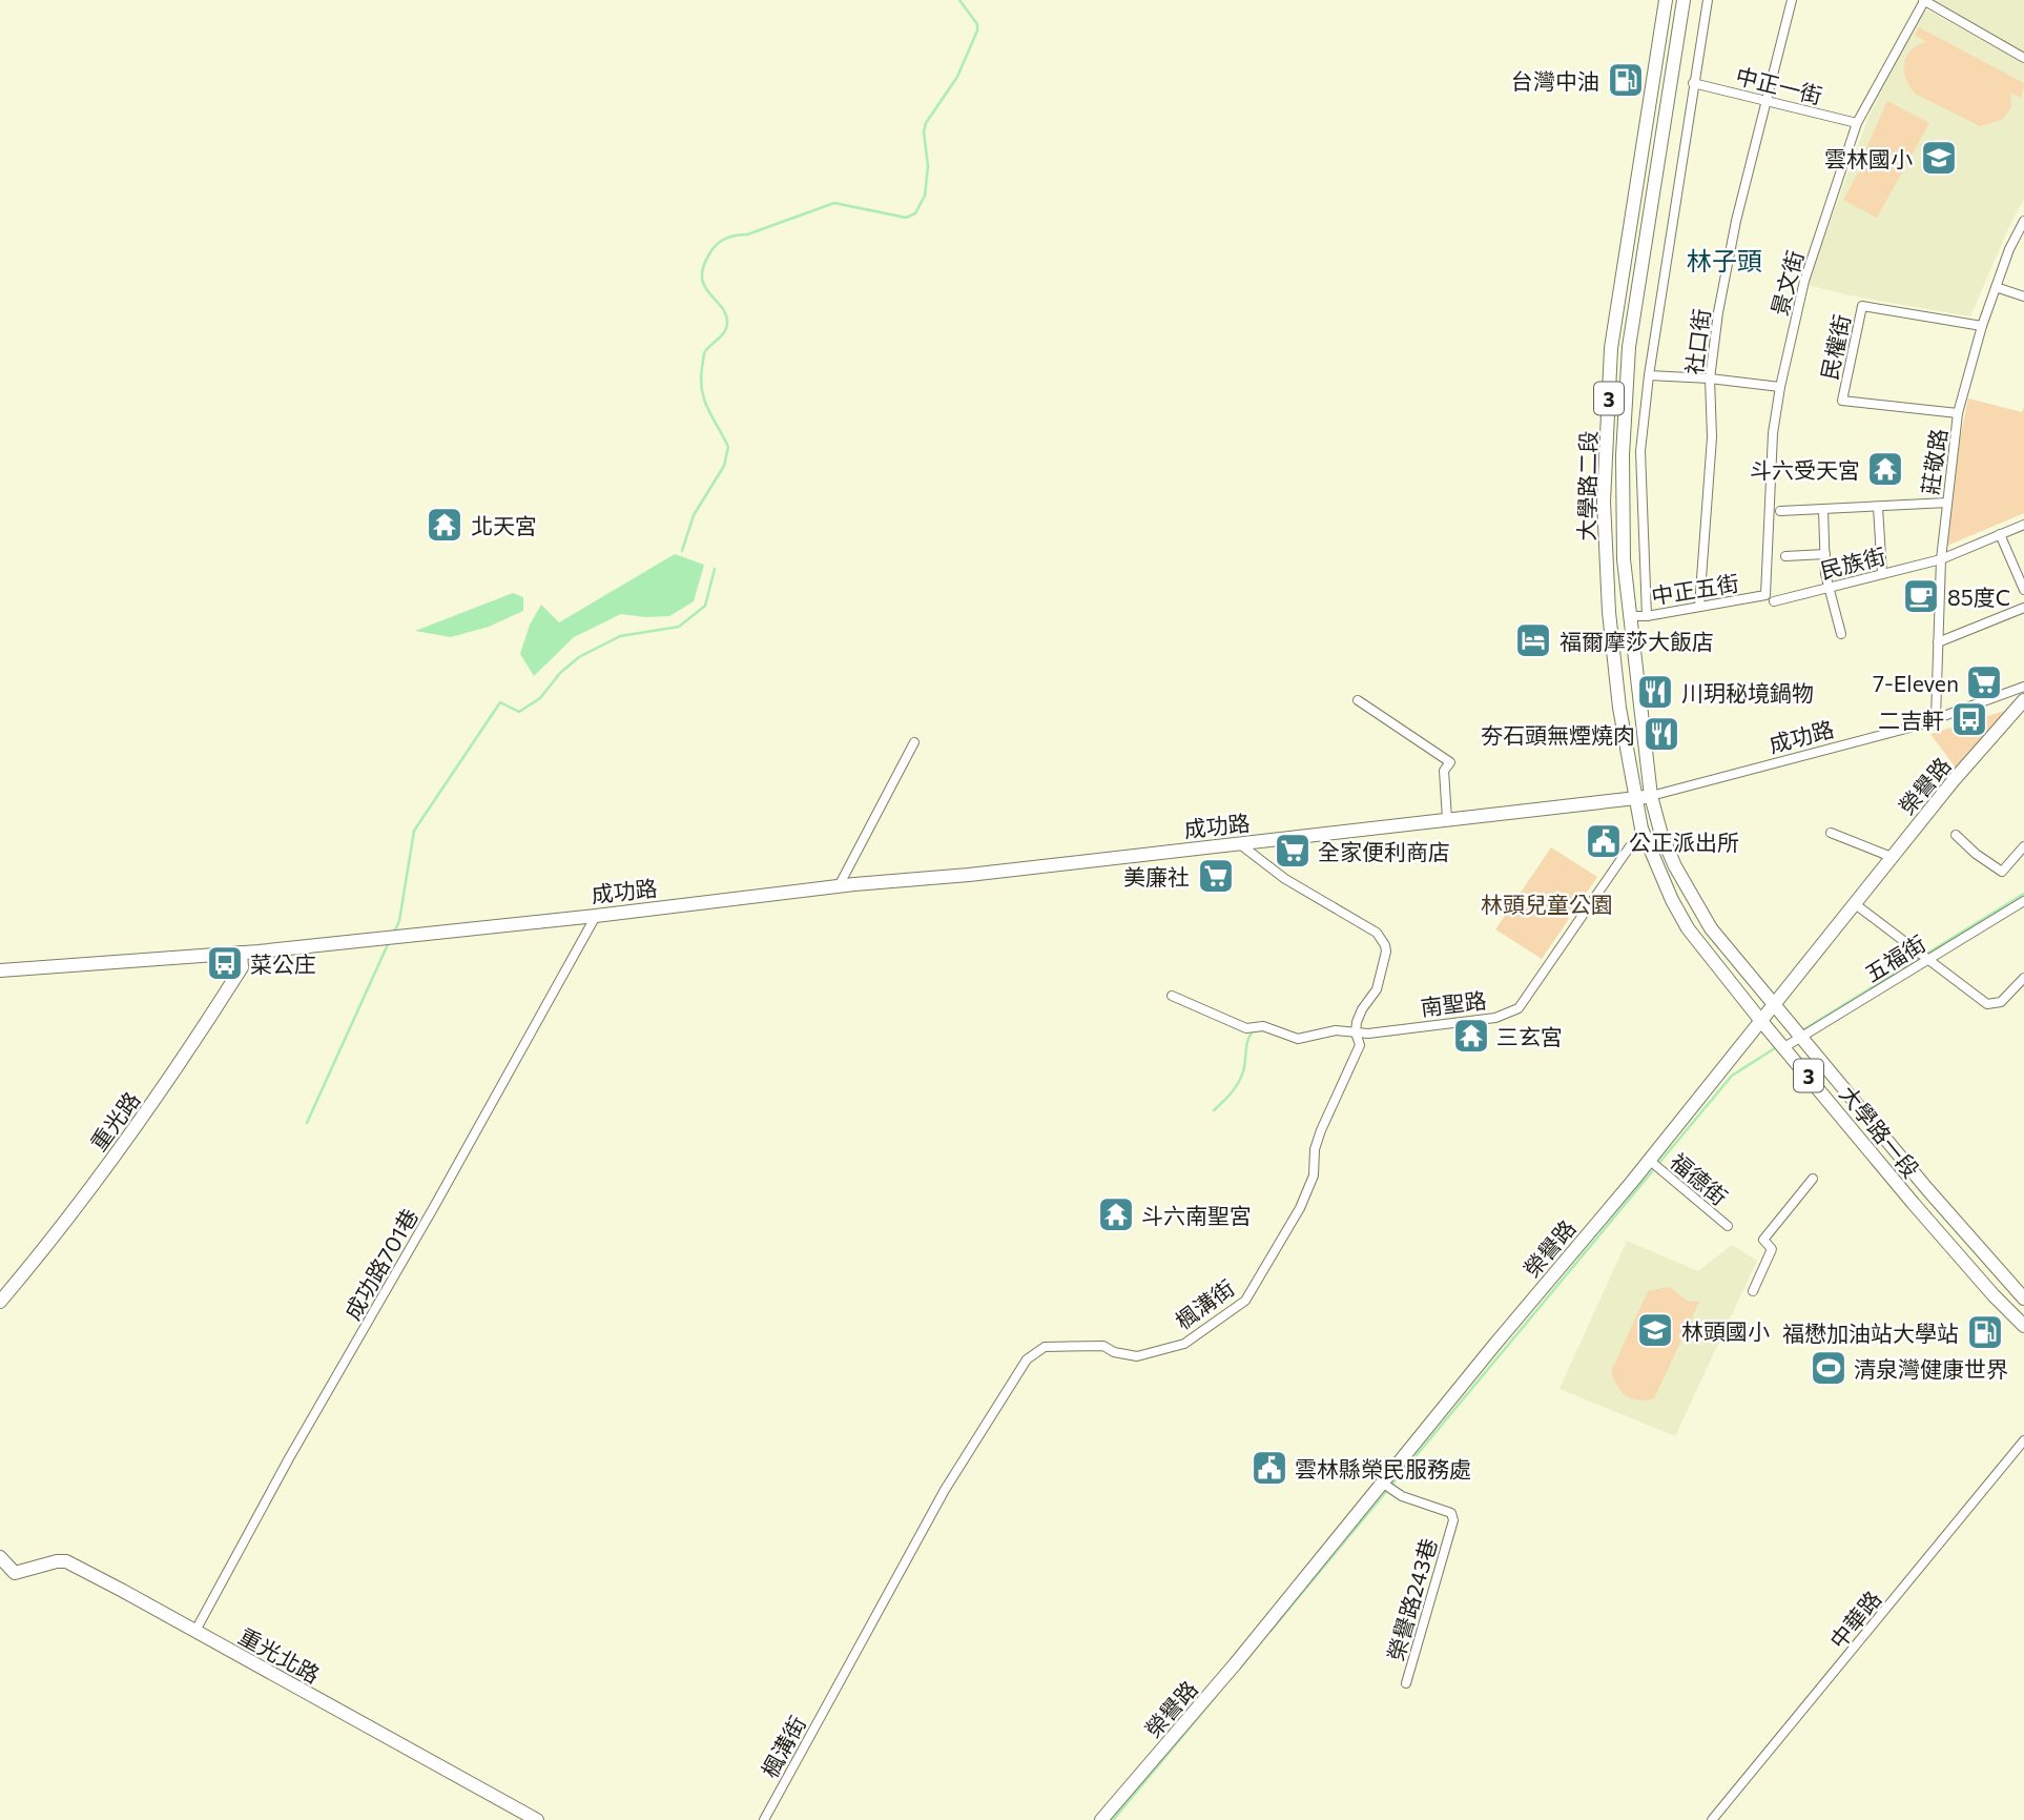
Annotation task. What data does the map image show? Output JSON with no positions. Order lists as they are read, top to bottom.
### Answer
{
  "streets": {
    "main road": [
      "3",
      "大學路二段",
      "成功路",
      "榮譽路",
      "重光路",
      "大學路一段",
      "重光北路"
    ],
    "street": [
      "中正一街",
      "景文街",
      "社口街",
      "民權街",
      "莊敬路",
      "民族街",
      "中正五街",
      "五福街",
      "南聖路",
      "福德街",
      "成功路701巷",
      "楓溝街",
      "榮譽路243巷",
      "中華路"
    ]
  },
  "crossings": [
    ["中正一街", "景文街"],
    ["中正一街", "社口街"],
    ["景文街", "民族街"],
    ["景文街", "中正五街"],
    ["社口街", "中正五街"],
    ["民權街", "莊敬路"],
    ["莊敬路", "民族街"],
    ["莊敬路", "成功路"],
    ["大學路二段", "中正五街"],
    ["大學路二段", "成功路"],
    ["大學路二段", "大學路一段"],
    ["民族街", "中正五街"],
    ["成功路", "榮譽路"],
    ["成功路", "重光路"],
    ["成功路", "大學路一段"],
    ["成功路", "成功路701巷"],
    ["成功路", "楓溝街"],
    ["榮譽路", "大學路一段"],
    ["榮譽路", "福德街"],
    ["榮譽路", "榮譽路243巷"],
    ["五福街", "大學路一段"],
    ["南聖路", "大學路一段"],
    ["南聖路", "楓溝街"],
    ["成功路701巷", "重光北路"]
  ],
  "districts": ["林子頭"],
  "parks": ["林頭兒童公園"],
  "places": {
    "fuel station": ["台灣中油", "福懋加油站大學站"],
    "school or university": ["雲林國小", "林頭國小"],
    "temple": [
      "斗六受天宮",
      "北天宮",
      "三玄宮",
      "斗六南聖宮"
    ],
    "cafe": ["85度C"],
    "hotel": ["福爾摩莎大飯店"],
    "supermarket": ["7-Eleven", "全家便利商店", "美廉社"],
    "restaurant": ["川玥秘境鍋物", "夯石頭無煙燒肉"],
    "bus stop": ["二吉軒", "菜公庄"],
    "public building": ["公正派出所", "雲林縣榮民服務處"],
    "sports": ["清泉灣健康世界"]
  }
}
